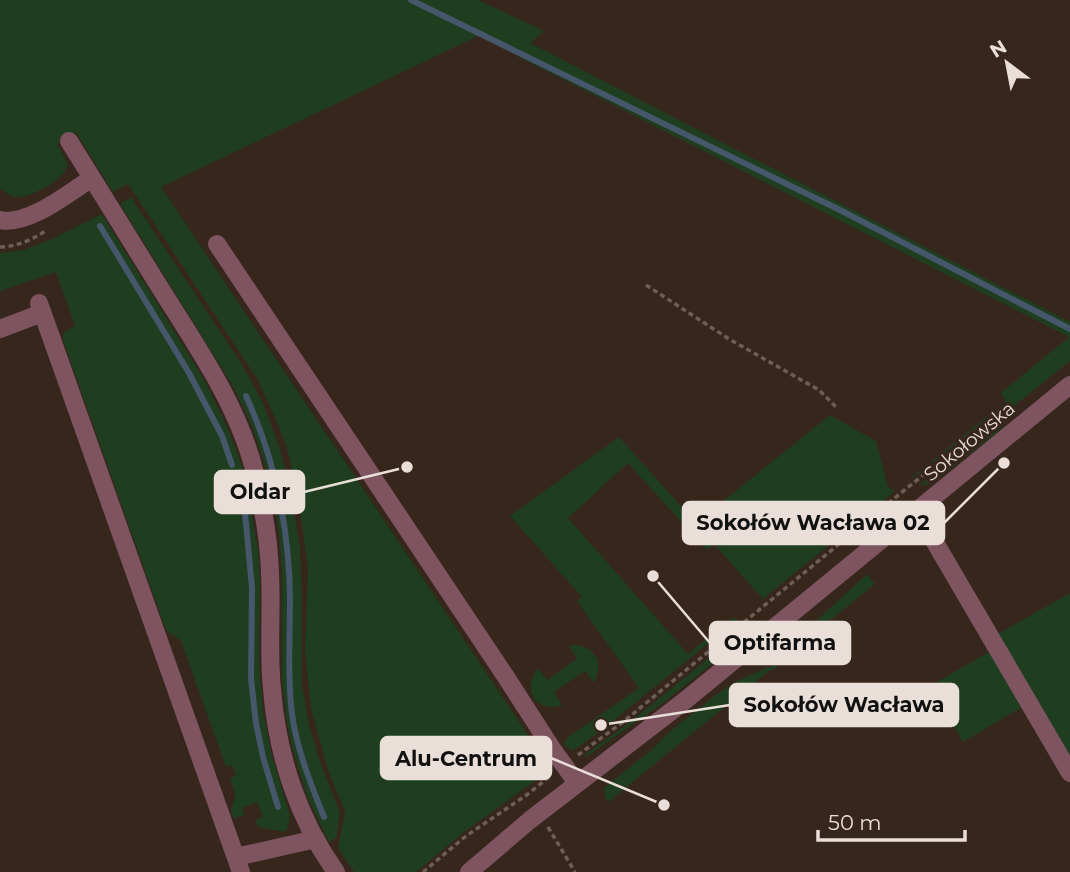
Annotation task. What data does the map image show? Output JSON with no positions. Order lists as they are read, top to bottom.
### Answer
{
  "streets": {
    "street": ["Sokołowska"]
  },
  "places": [
    "Sokołów Wacława 02",
    "Oldar",
    "Optifarma",
    "Sokołów Wacława",
    "Alu-Centrum"
  ],
  "scale_bar": "50 m",
  "north": "top left"
}
